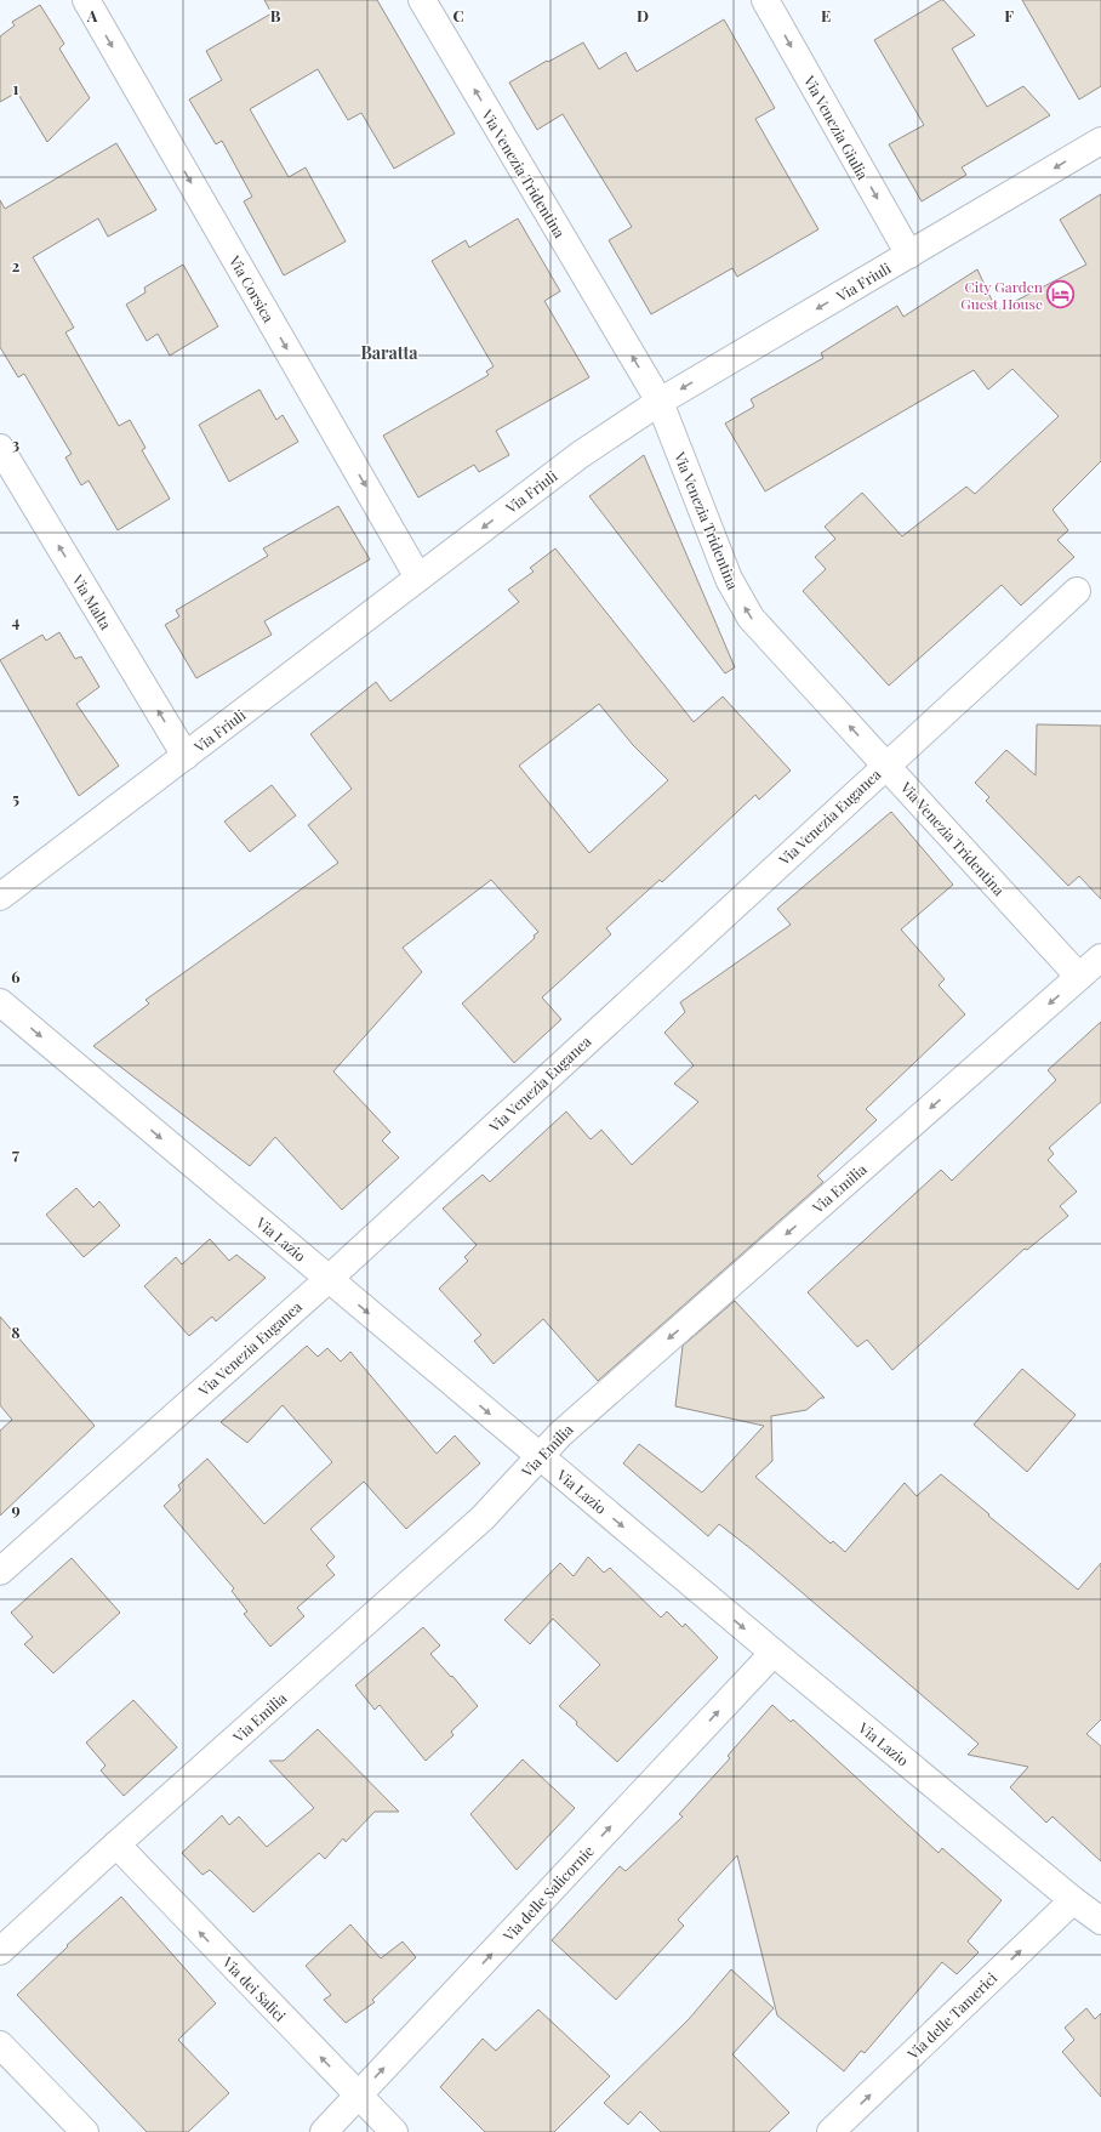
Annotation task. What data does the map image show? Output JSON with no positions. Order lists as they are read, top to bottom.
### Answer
{
  "streets": {
    "street": [
      "Via Venezia Giulia",
      "Via Venezia Tridentina",
      "Via Friuli",
      "Via Corsica",
      "Via Malta",
      "Via Venezia Euganea",
      "Via Emilia",
      "Via Lazio",
      "Via delle Salicornie",
      "Via dei Salici",
      "Via delle Tamerici"
    ]
  },
  "crossings": [
    ["Via Venezia Giulia", "Via Friuli"],
    ["Via Venezia Tridentina", "Via Friuli"],
    ["Via Venezia Tridentina", "Via Venezia Euganea"],
    ["Via Venezia Tridentina", "Via Emilia"],
    ["Via Friuli", "Via Corsica"],
    ["Via Friuli", "Via Malta"],
    ["Via Venezia Euganea", "Via Lazio"],
    ["Via Emilia", "Via Lazio"],
    ["Via Emilia", "Via dei Salici"],
    ["Via Lazio", "Via delle Salicornie"],
    ["Via Lazio", "Via delle Tamerici"],
    ["Via delle Salicornie", "Via dei Salici"]
  ],
  "one_way": [
    "Via Venezia Giulia",
    "Via Venezia Tridentina",
    "Via Friuli",
    "Via Corsica",
    "Via Malta",
    "Via Emilia",
    "Via Lazio",
    "Via delle Salicornie",
    "Via delle Tamerici"
  ],
  "districts": ["Baratta"],
  "places": {
    "hotel": ["City Garden Guest House"]
  },
  "grid": {
    "columns": [
      "A",
      "B",
      "C",
      "D",
      "E",
      "F"
    ],
    "rows": [
      "1",
      "2",
      "3",
      "4",
      "5",
      "6",
      "7",
      "8",
      "9"
    ]
  }
}
